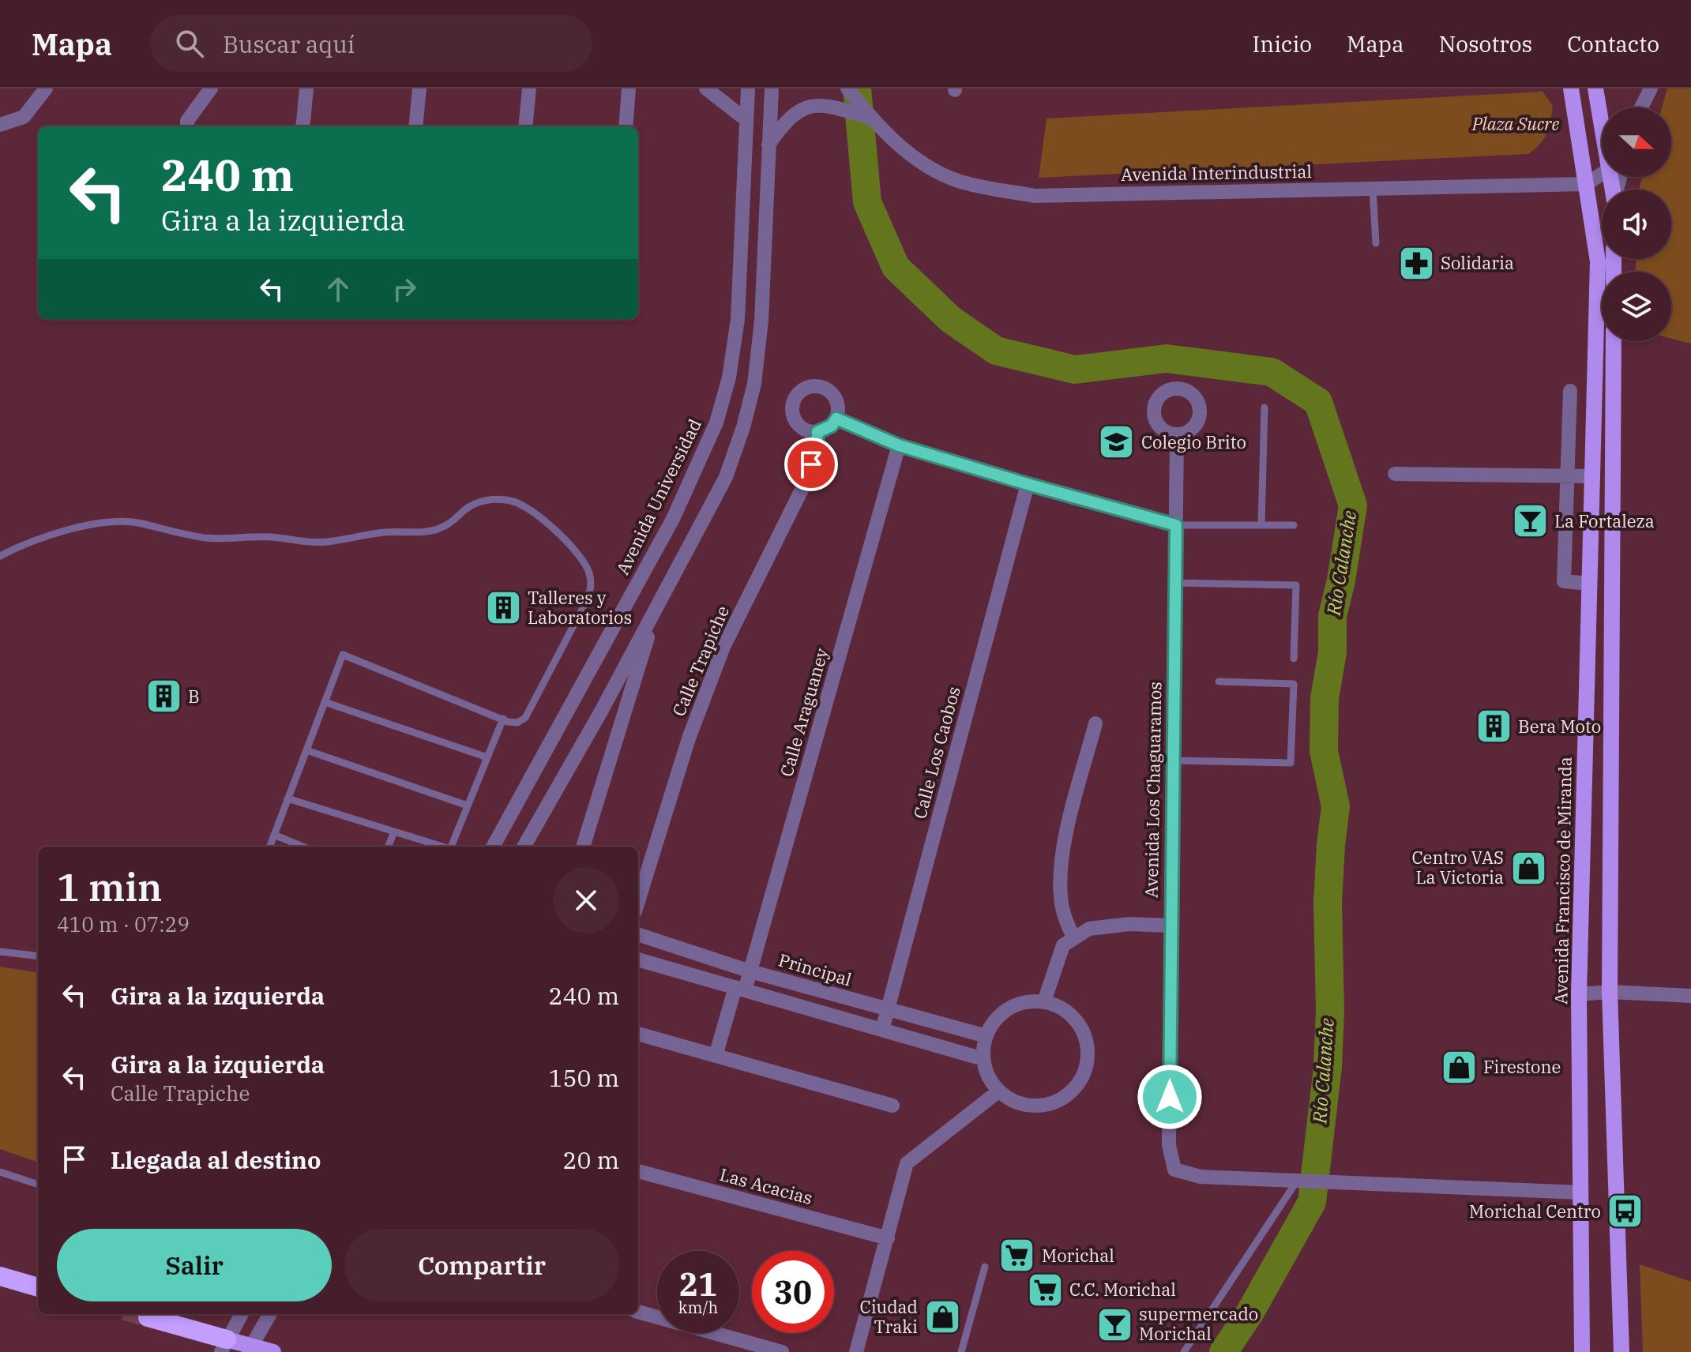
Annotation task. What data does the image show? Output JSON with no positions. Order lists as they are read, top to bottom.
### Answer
{
  "streets": {
    "main road": ["Avenida Francisco de Miranda"],
    "street": [
      "Avenida Interindustrial",
      "Avenida Universidad",
      "Calle Trapiche",
      "Calle Araguaney",
      "Calle Los Caobos",
      "Avenida Los Chaguaramos",
      "Principal",
      "Las Acacias"
    ]
  },
  "crossings": [
    ["Avenida Interindustrial", "Avenida Francisco de Miranda"],
    ["Calle Araguaney", "Principal"],
    ["Calle Los Caobos", "Principal"]
  ],
  "water": ["Río Calanche"],
  "parks": ["Plaza Sucre"],
  "places": {
    "pharmacy": ["Solidaria"],
    "school or university": ["Colegio Brito"],
    "bar": ["La Fortaleza", "supermercado Morichal"],
    "building": ["Talleres y Laboratorios", "B", "Bera Moto"],
    "shop": ["Centro VAS La Victoria", "Firestone", "Ciudad Traki"],
    "bus stop": ["Morichal Centro"],
    "supermarket": ["Morichal", "C.C. Morichal"]
  },
  "north": "right",
  "page": {
    "header": "Mapa",
    "search": "Buscar aquí",
    "nav": [
      "Inicio",
      "Mapa",
      "Nosotros",
      "Contacto"
    ],
    "turn": ["240 m", "Gira a la izquierda"],
    "heading": ["1 min", "410 m · 07:29"],
    "list": [
      {
        "name": "Gira a la izquierda",
        "value": "240 m"
      },
      {
        "name": "Gira a la izquierda",
        "note": "Calle Trapiche",
        "value": "150 m"
      },
      {
        "name": "Llegada al destino",
        "value": "20 m"
      }
    ],
    "buttons": ["Salir", "Compartir"],
    "speed": "21 km/h",
    "limit": "30"
  }
}
